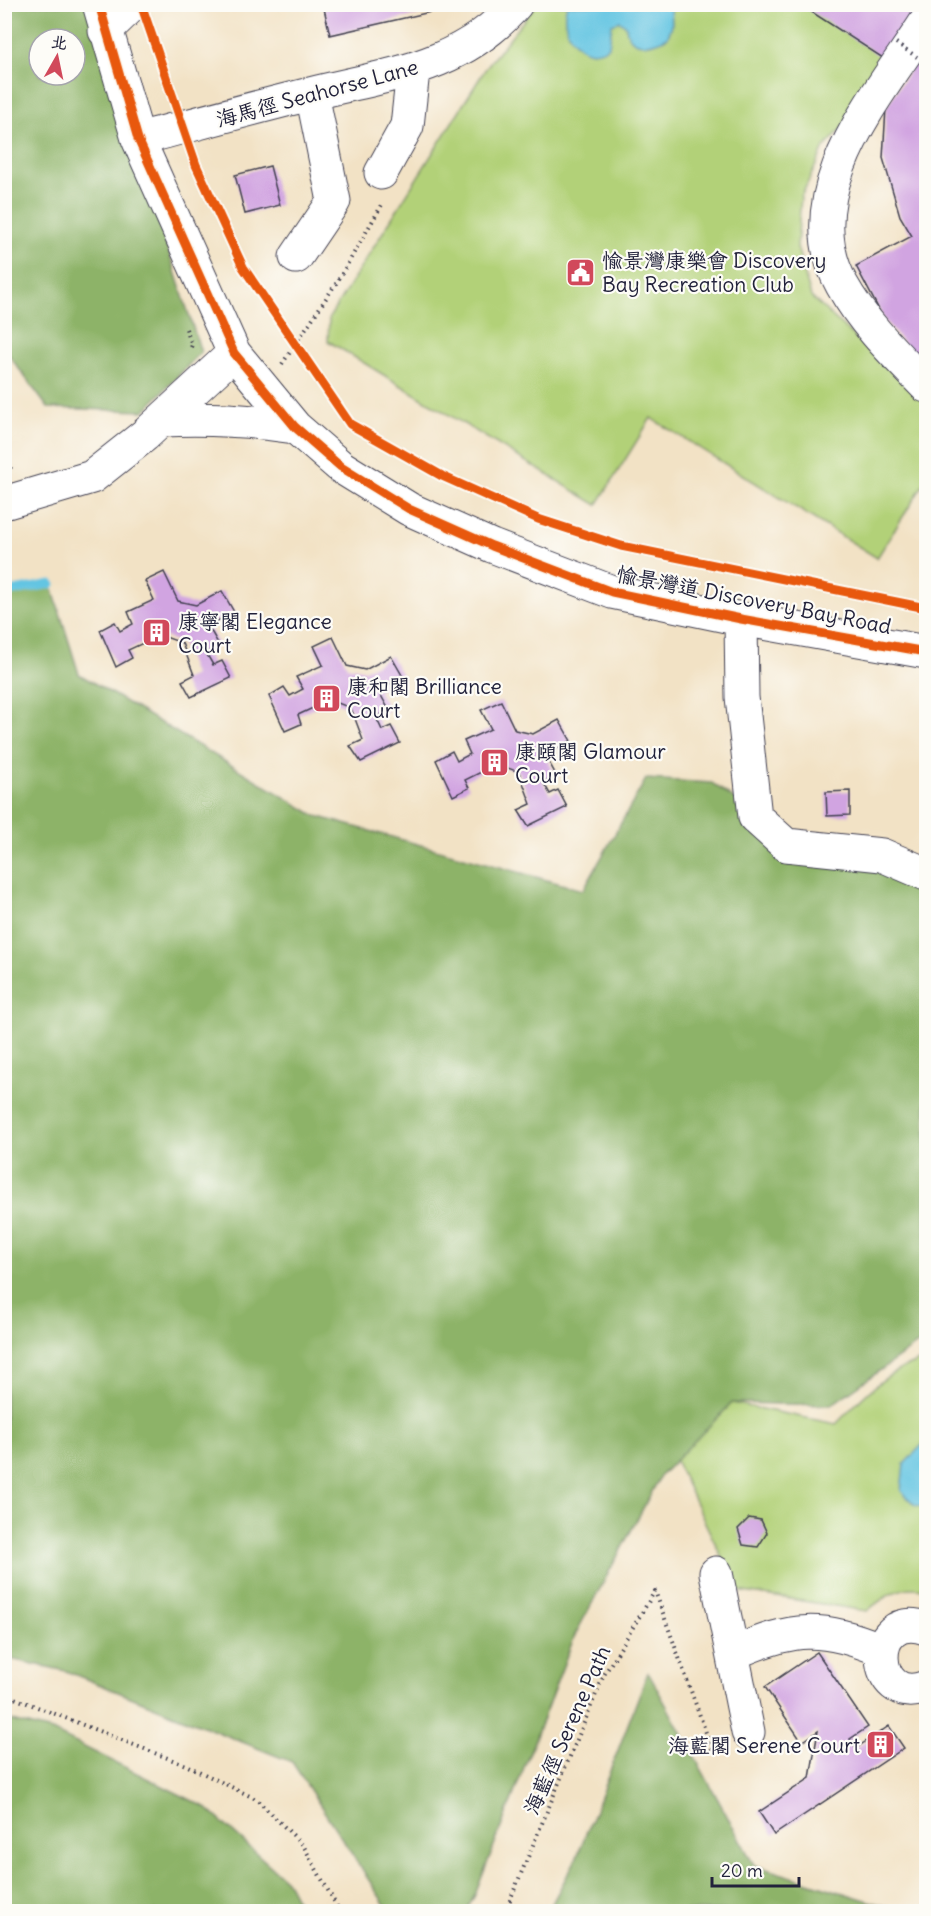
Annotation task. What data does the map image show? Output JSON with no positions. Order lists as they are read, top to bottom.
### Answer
{
  "streets": {
    "street": ["海馬徑 Seahorse Lane", "愉景灣道 Discovery Bay Road"],
    "path": ["海藍徑 Serene Path"]
  },
  "crossings": [
    ["海馬徑 Seahorse Lane", "愉景灣道 Discovery Bay Road"]
  ],
  "places": {
    "public building": ["愉景灣康樂會 Discovery Bay Recreation Club"],
    "building": [
      "康寧閣 Elegance Court",
      "康和閣 Brilliance Court",
      "康頤閣 Glamour Court",
      "海藍閣 Serene Court"
    ]
  },
  "scale_bar": "20 m",
  "north": "top"
}
